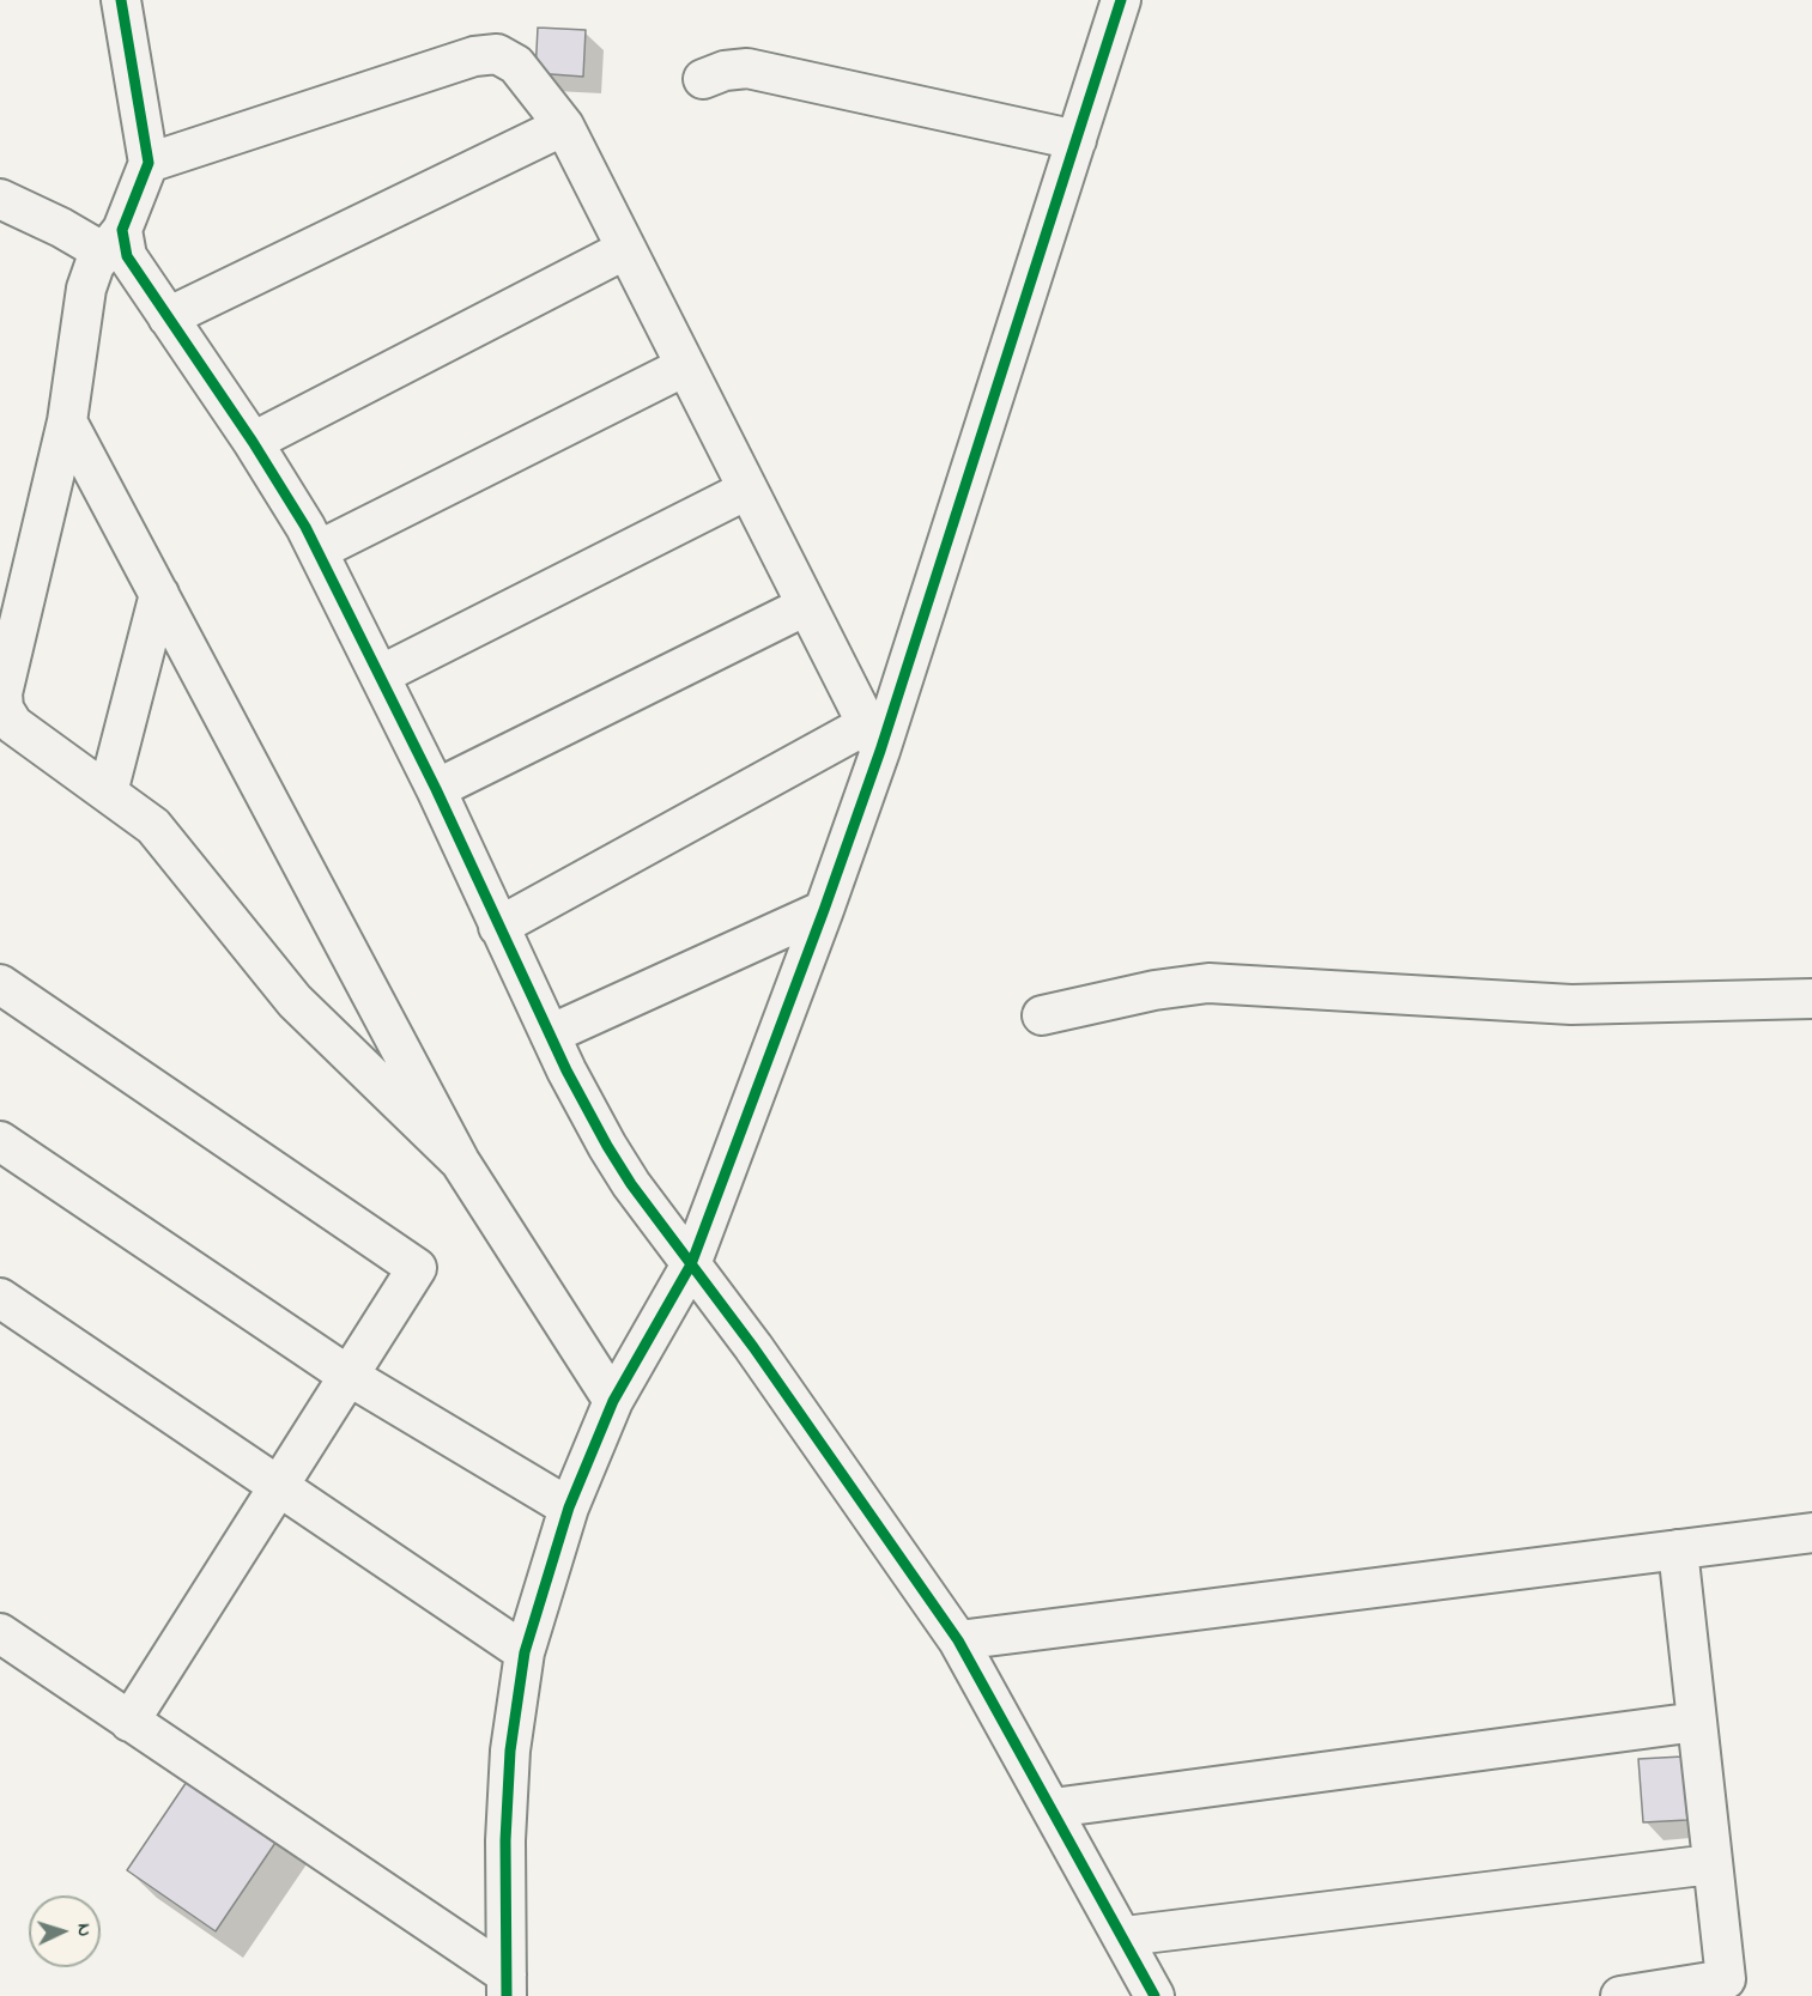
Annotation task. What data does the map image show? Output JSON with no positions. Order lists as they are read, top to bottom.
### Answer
{
  "north": "right"
}
